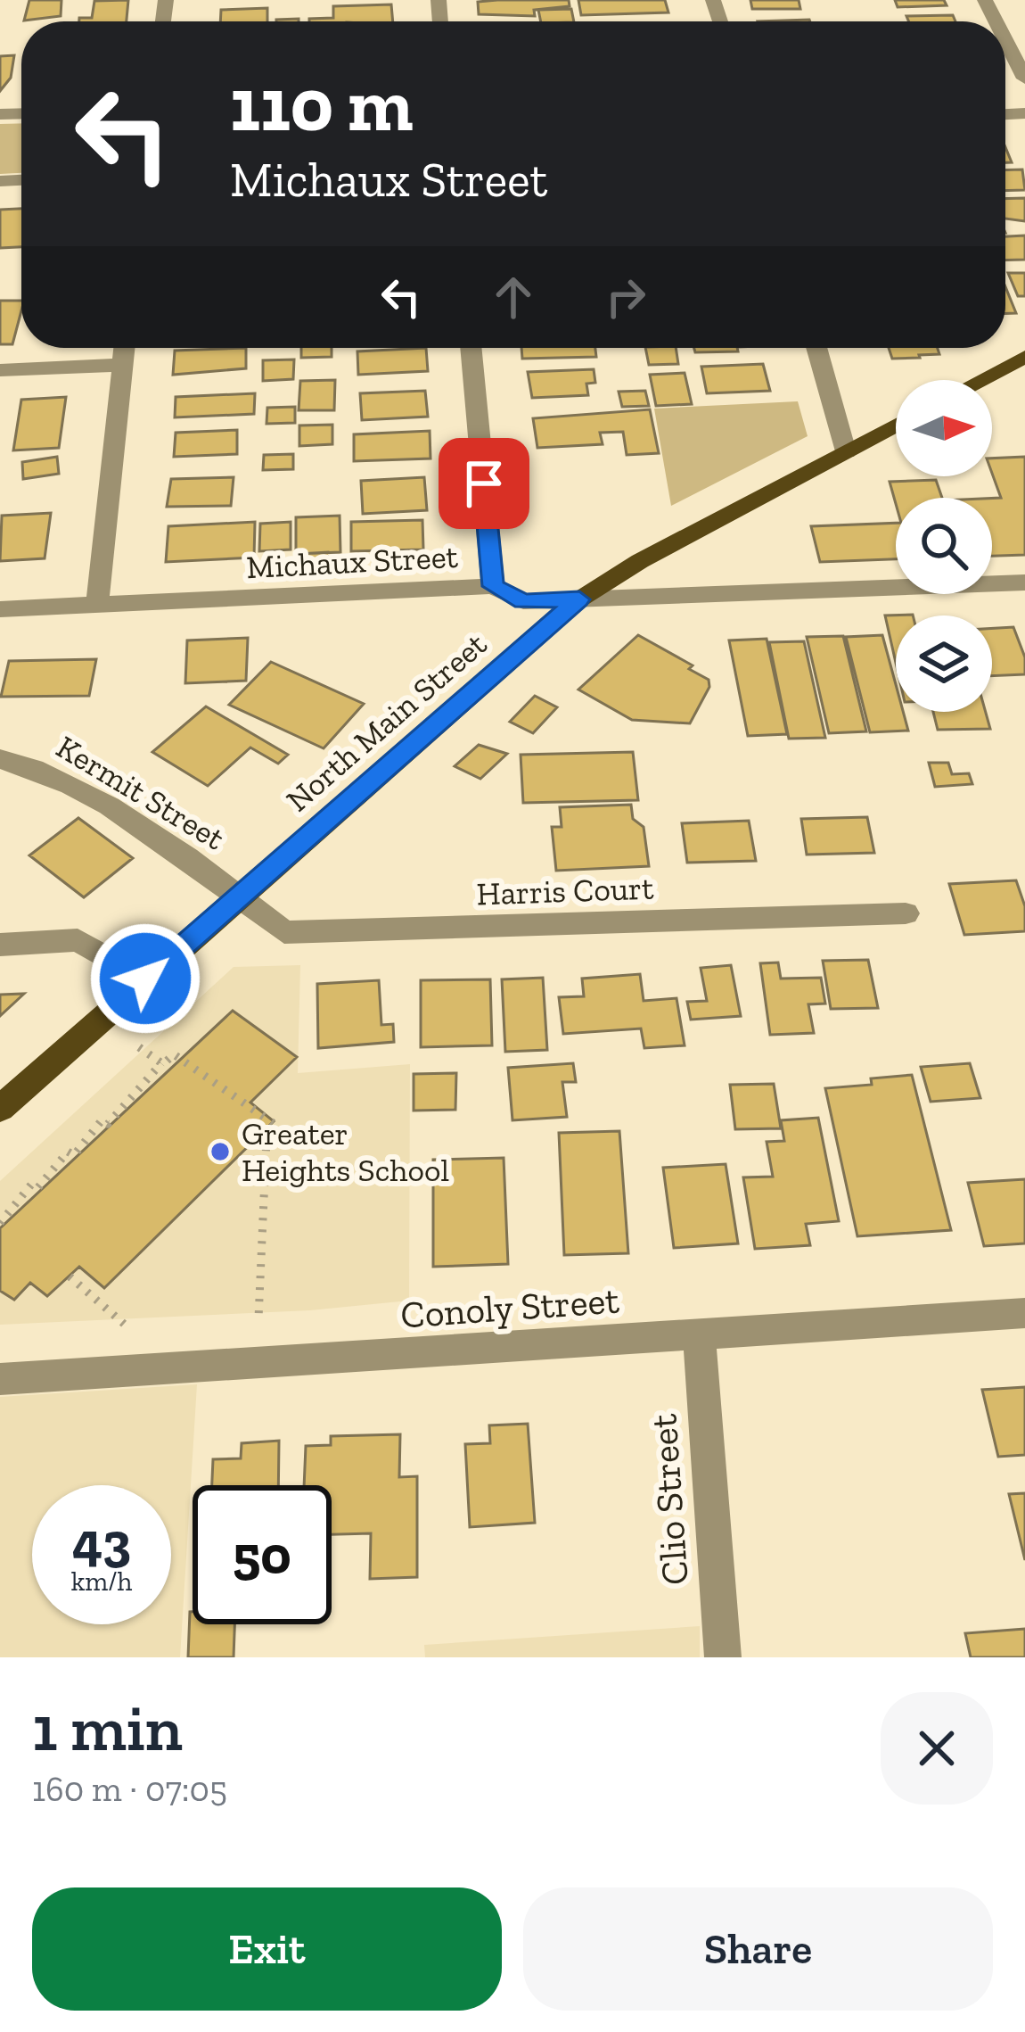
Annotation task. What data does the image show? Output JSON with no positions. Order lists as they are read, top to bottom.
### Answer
{
  "streets": {
    "main road": ["North Main Street"],
    "street": [
      "Michaux Street",
      "Kermit Street",
      "Harris Court",
      "Conoly Street",
      "Clio Street"
    ]
  },
  "crossings": [
    ["Michaux Street", "North Main Street"],
    ["North Main Street", "Kermit Street"],
    ["North Main Street", "Harris Court"],
    ["Kermit Street", "Harris Court"],
    ["Conoly Street", "Clio Street"]
  ],
  "places": ["Greater Heights School"],
  "north": "right",
  "page": {
    "turn": ["110 m", "Michaux Street"],
    "speed": "43 km/h",
    "limit": "50",
    "heading": ["1 min", "160 m · 07:05"],
    "buttons": ["Exit", "Share"]
  }
}
